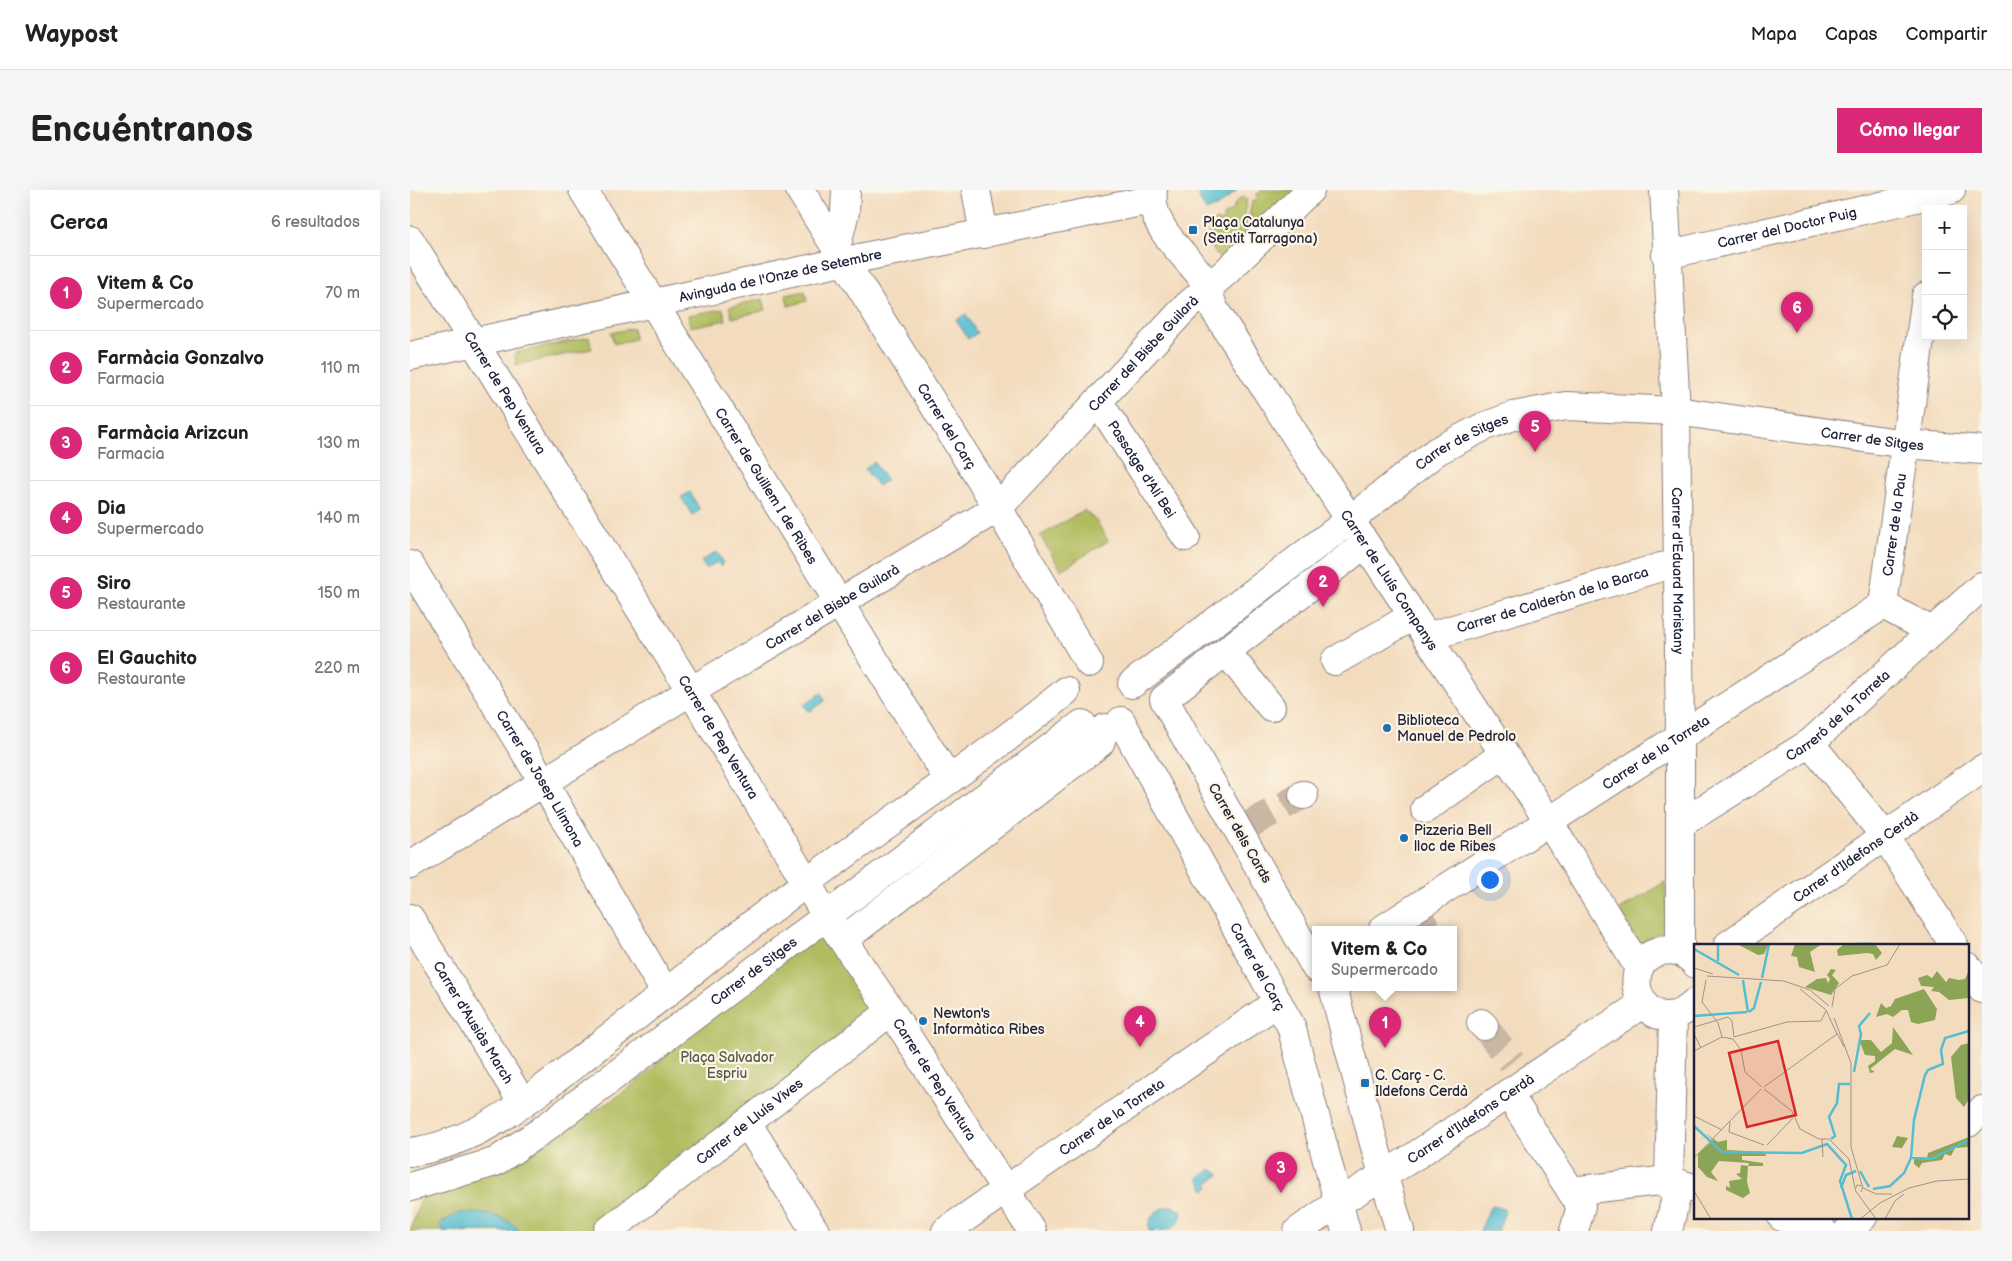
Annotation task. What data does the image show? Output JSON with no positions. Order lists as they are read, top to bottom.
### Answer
{
  "streets": {
    "street": [
      "Carrer del Doctor Puig",
      "Avinguda de l'Onze de Setembre",
      "Carrer del Bisbe Guilarà",
      "Carrer de Pep Ventura",
      "Carrer del Carç",
      "Carrer de Sitges",
      "Passatge d'Alí Bei",
      "Carrer de Guillem I de Ribes",
      "Carrer de la Pau",
      "Carrer d'Eduard Maristany",
      "Carrer de Lluís Companys",
      "Carrer de Calderón de la Barca",
      "Carreró de la Torreta",
      "Carrer de la Torreta",
      "Carrer de Josep Llimona",
      "Carrer dels Cards",
      "Carrer d'Ildefons Cerdà",
      "Carrer d'Ausiàs March",
      "Carrer de Lluís Vives"
    ]
  },
  "crossings": [
    ["Carrer del Doctor Puig", "Carrer d'Eduard Maristany"],
    ["Avinguda de l'Onze de Setembre", "Carrer de Pep Ventura"],
    ["Avinguda de l'Onze de Setembre", "Carrer del Carç"],
    ["Avinguda de l'Onze de Setembre", "Carrer de Guillem I de Ribes"],
    ["Avinguda de l'Onze de Setembre", "Carrer de Lluís Companys"],
    ["Carrer del Bisbe Guilarà", "Carrer de Pep Ventura"],
    ["Carrer del Bisbe Guilarà", "Carrer del Carç"],
    ["Carrer del Bisbe Guilarà", "Passatge d'Alí Bei"],
    ["Carrer del Bisbe Guilarà", "Carrer de Guillem I de Ribes"],
    ["Carrer del Bisbe Guilarà", "Carrer de Lluís Companys"],
    ["Carrer del Bisbe Guilarà", "Carrer de Josep Llimona"],
    ["Carrer de Pep Ventura", "Carrer de Sitges"],
    ["Carrer de Pep Ventura", "Carrer de la Torreta"],
    ["Carrer de Pep Ventura", "Carrer de Lluís Vives"],
    ["Carrer del Carç", "Carrer de Sitges"],
    ["Carrer del Carç", "Carrer de la Torreta"],
    ["Carrer del Carç", "Carrer d'Ildefons Cerdà"],
    ["Carrer de Sitges", "Carrer de la Pau"],
    ["Carrer de Sitges", "Carrer d'Eduard Maristany"],
    ["Carrer de Sitges", "Carrer de Lluís Companys"],
    ["Carrer de la Pau", "Carrer de la Torreta"],
    ["Carrer d'Eduard Maristany", "Carrer de Calderón de la Barca"],
    ["Carrer d'Eduard Maristany", "Carreró de la Torreta"],
    ["Carrer d'Eduard Maristany", "Carrer de la Torreta"],
    ["Carrer de Lluís Companys", "Carrer de Calderón de la Barca"],
    ["Carrer de Lluís Companys", "Carrer de la Torreta"],
    ["Carrer de Lluís Companys", "Carrer dels Cards"]
  ],
  "parks": ["Plaça Salvador Espriu"],
  "places": {
    "transit": ["Plaça Catalunya (Sentit Tarragona)", "C. Carç - C. Ildefons Cerdà"],
    "other": ["Biblioteca Manuel de Pedrolo", "Pizzeria Bell lloc de Ribes", "Newton's Informàtica Ribes"]
  },
  "page": {
    "header": "Waypost",
    "nav": ["Mapa", "Capas", "Compartir"],
    "buttons": "Cómo llegar",
    "title": "Encuéntranos",
    "heading": ["Cerca", "6 resultados"],
    "map_buttons": ["+", "−"],
    "list": [
      {
        "mark": "1",
        "name": "Vitem & Co",
        "note": "Supermercado",
        "value": "70 m"
      },
      {
        "mark": "2",
        "name": "Farmàcia Gonzalvo",
        "note": "Farmacia",
        "value": "110 m"
      },
      {
        "mark": "3",
        "name": "Farmàcia Arizcun",
        "note": "Farmacia",
        "value": "130 m"
      },
      {
        "mark": "4",
        "name": "Dia",
        "note": "Supermercado",
        "value": "140 m"
      },
      {
        "mark": "5",
        "name": "Siro",
        "note": "Restaurante",
        "value": "150 m"
      },
      {
        "mark": "6",
        "name": "El Gauchito",
        "note": "Restaurante",
        "value": "220 m"
      }
    ],
    "pins": [
      "6",
      "5",
      "2",
      "4",
      "1",
      "3"
    ],
    "popup": ["Vitem & Co", "Supermercado"]
  }
}
